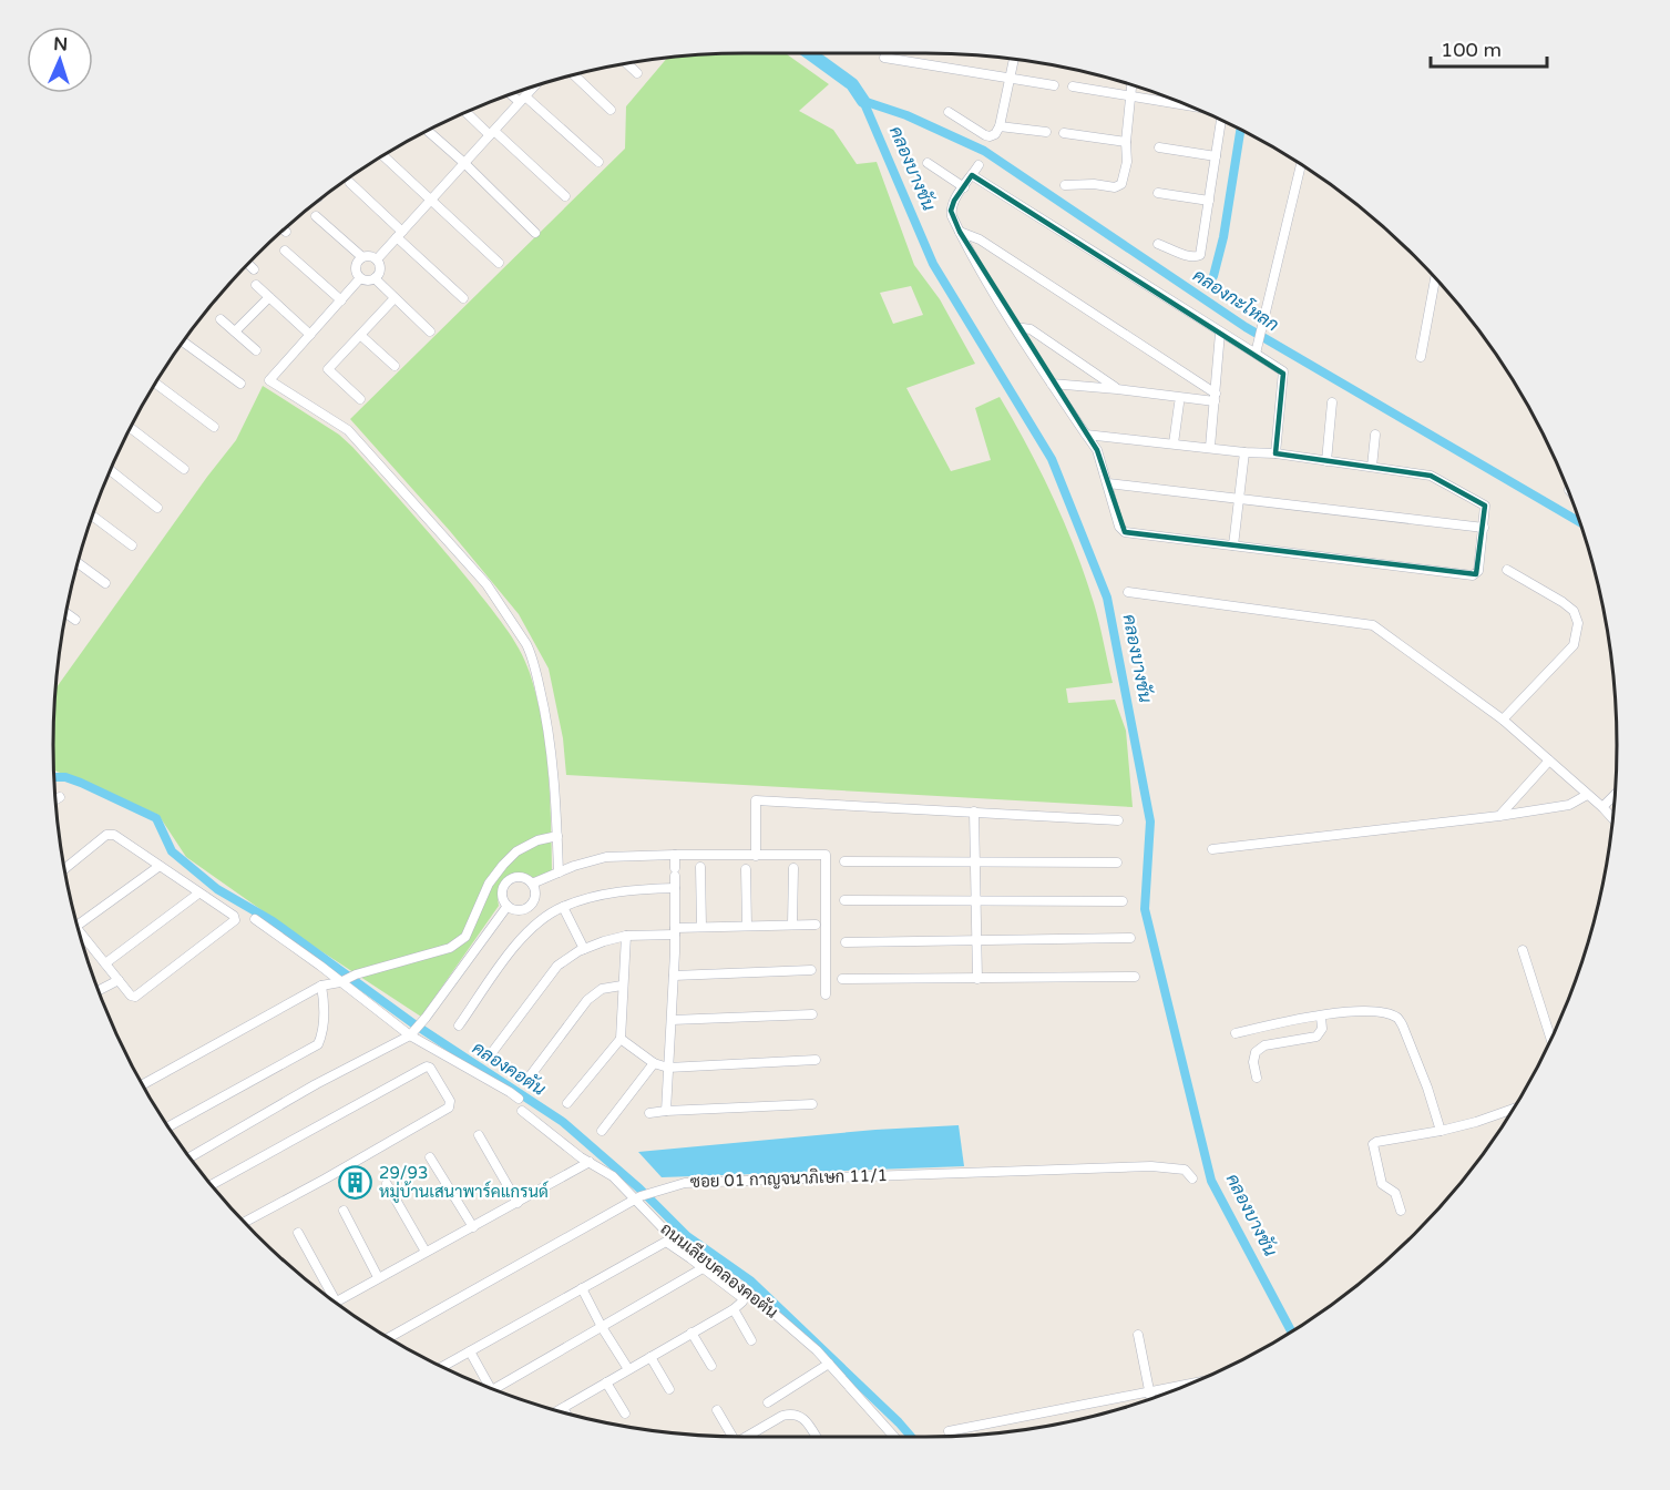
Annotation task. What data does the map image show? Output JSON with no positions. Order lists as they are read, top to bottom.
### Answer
{
  "streets": {
    "street": ["ซอย 01 กาญจนาภิเษก 11/1", "ถนนเลียบคลองคอตัน"]
  },
  "crossings": [
    ["ซอย 01 กาญจนาภิเษก 11/1", "ถนนเลียบคลองคอตัน"]
  ],
  "water": ["คลองบางชัน", "คลองกะโหลก", "คลองคอตัน"],
  "places": {
    "building": ["29/93 หมู่บ้านเสนาพาร์คแกรนด์"]
  },
  "scale_bar": "100 m",
  "north": "top"
}
